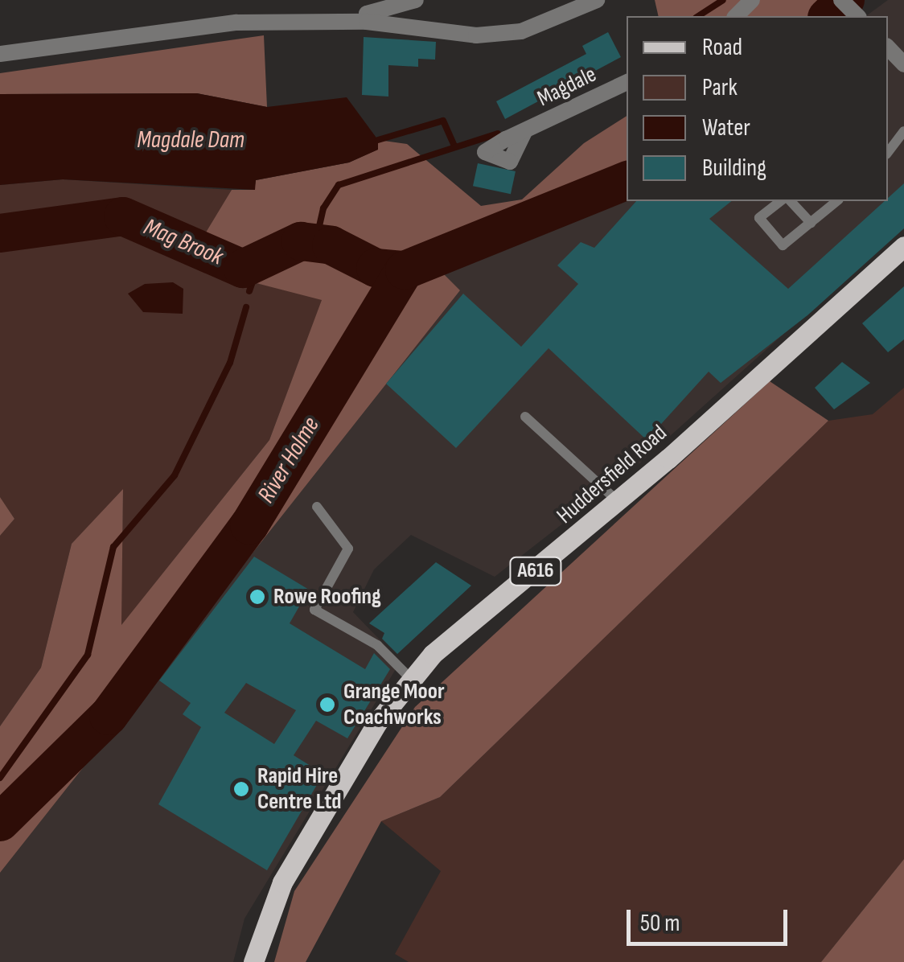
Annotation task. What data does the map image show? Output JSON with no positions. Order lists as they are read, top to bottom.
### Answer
{
  "streets": {
    "main road": ["Huddersfield Road", "A616"],
    "street": ["Magdale"]
  },
  "water": ["Magdale Dam", "Mag Brook", "River Holme"],
  "places": ["Rowe Roofing", "Grange Moor Coachworks", "Rapid Hire Centre Ltd"],
  "legend": [
    "Road",
    "Park",
    "Water",
    "Building"
  ],
  "scale_bar": "50 m"
}
